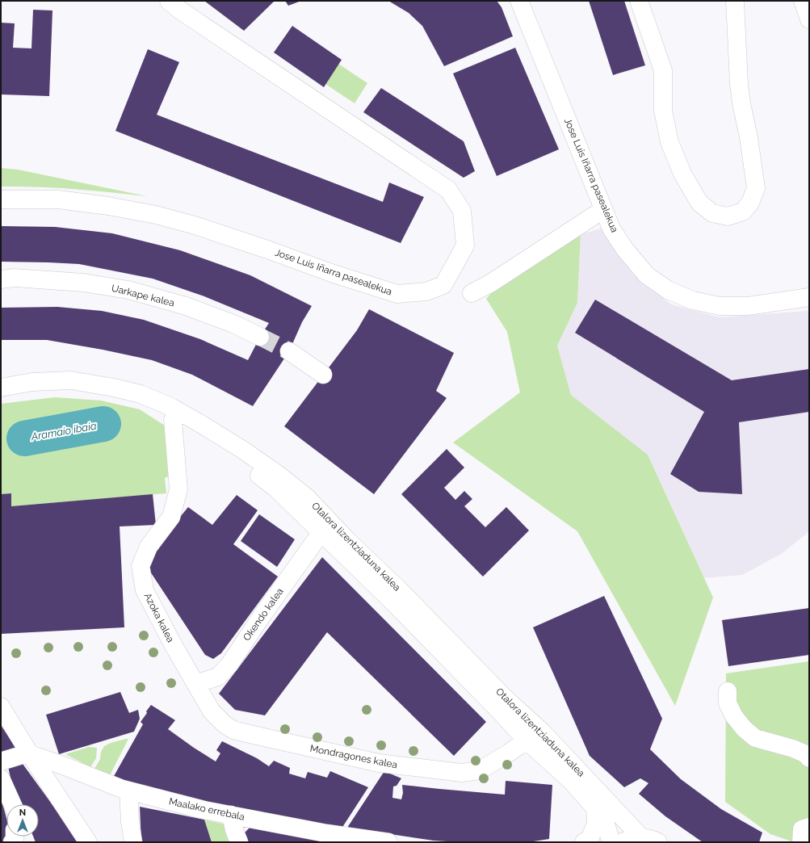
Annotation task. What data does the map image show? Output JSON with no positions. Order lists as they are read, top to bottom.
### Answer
{
  "streets": {
    "street": [
      "Jose Luis Iñarra pasealekua",
      "Uarkape kalea",
      "Otalora lizentziaduna kalea",
      "Okendo kalea",
      "Azoka kalea",
      "Mondragones kalea",
      "Maalako errebala"
    ]
  },
  "crossings": [
    ["Otalora lizentziaduna kalea", "Okendo kalea"],
    ["Otalora lizentziaduna kalea", "Azoka kalea"],
    ["Otalora lizentziaduna kalea", "Mondragones kalea"],
    ["Okendo kalea", "Azoka kalea"],
    ["Okendo kalea", "Mondragones kalea"],
    ["Azoka kalea", "Mondragones kalea"]
  ],
  "water": ["Aramaio ibaia"],
  "north": "top"
}
